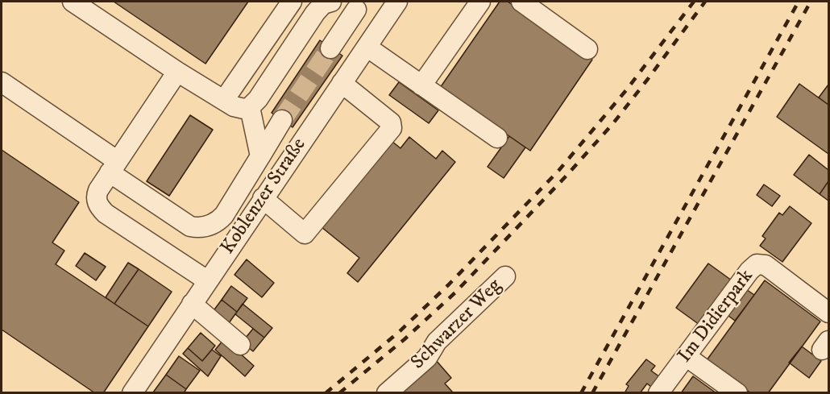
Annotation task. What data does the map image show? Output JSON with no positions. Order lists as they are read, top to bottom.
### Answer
{
  "streets": {
    "street": ["Koblenzer Straße", "Im Didierpark", "Schwarzer Weg"]
  }
}
